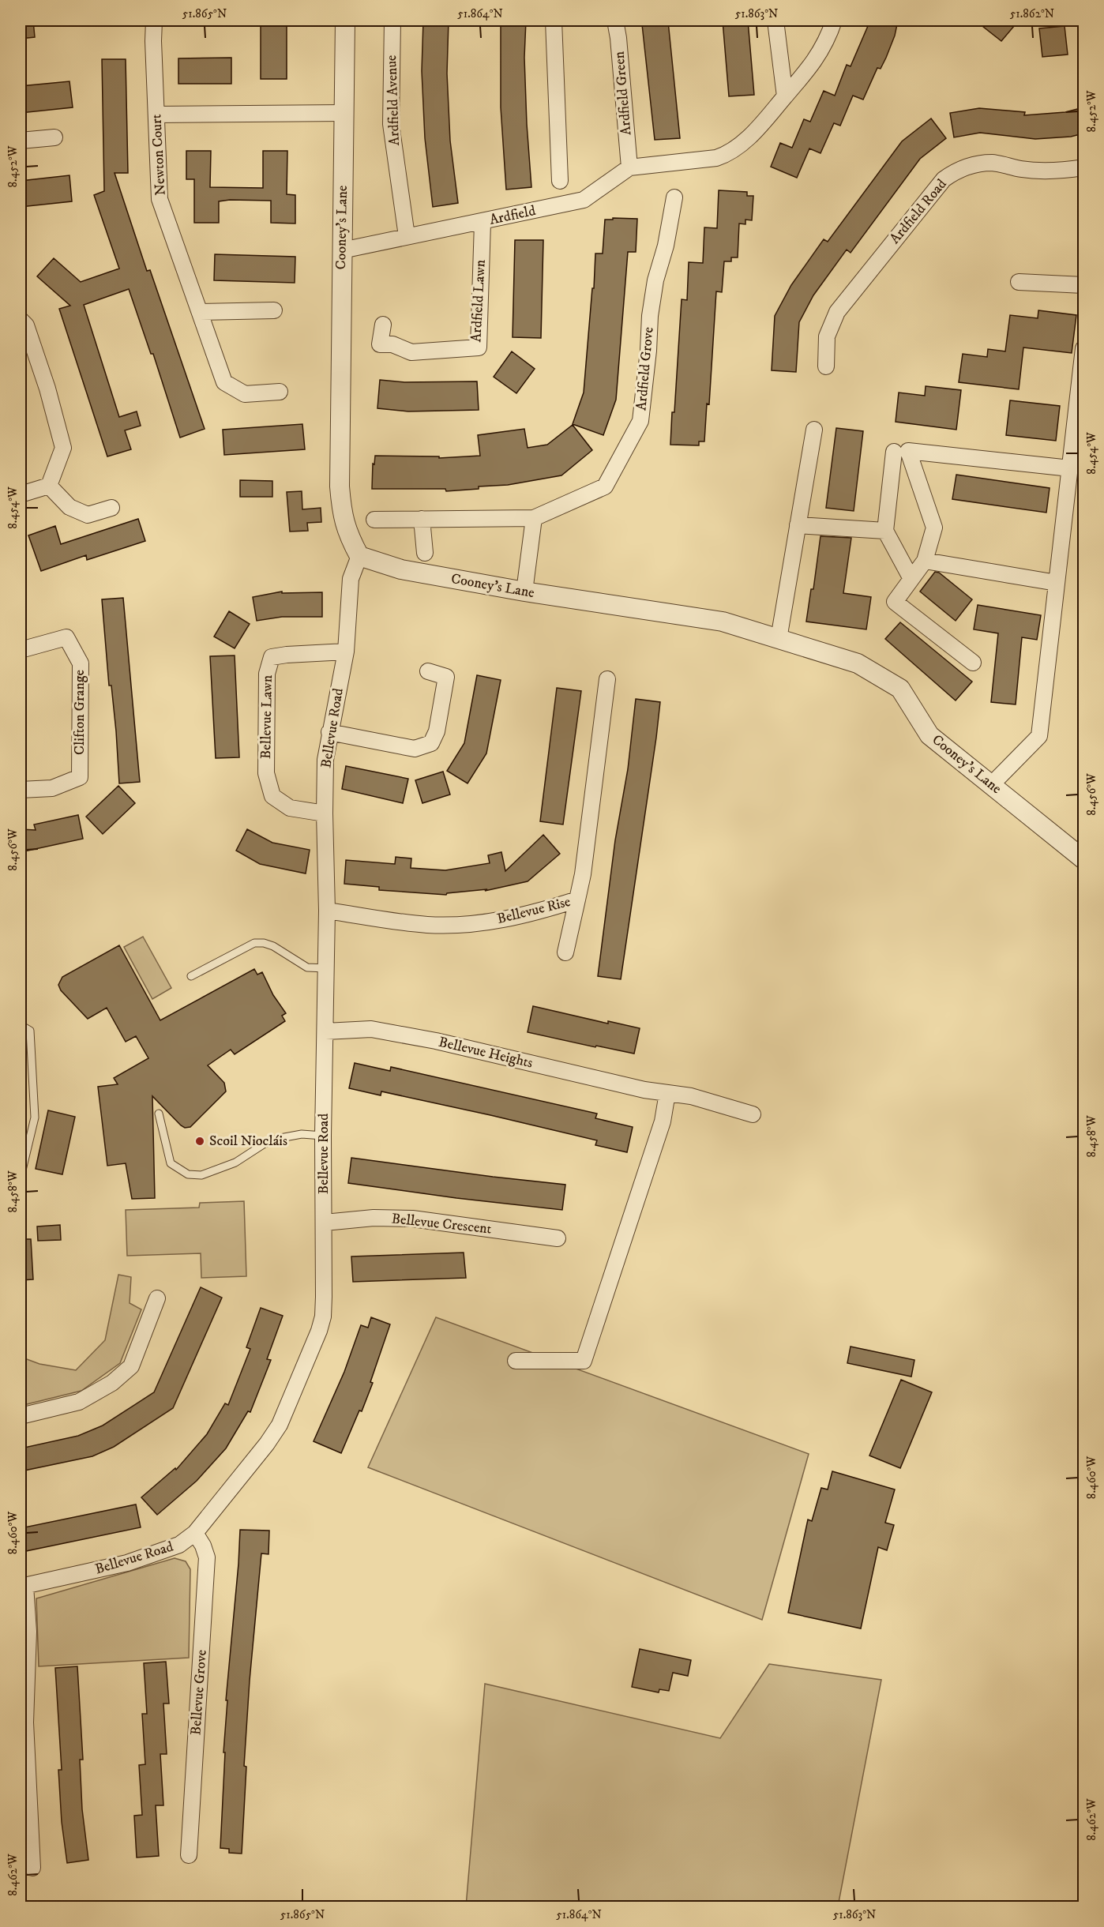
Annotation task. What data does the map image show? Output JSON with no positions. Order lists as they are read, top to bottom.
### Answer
{
  "streets": {
    "street": [
      "Ardfield Green",
      "Ardfield Avenue",
      "Newton Court",
      "Ardfield Road",
      "Ardfield",
      "Cooney's Lane",
      "Ardfield Lawn",
      "Ardfield Grove",
      "Clifton Grange",
      "Bellevue Lawn",
      "Bellevue Road",
      "Bellevue Rise",
      "Bellevue Heights",
      "Bellevue Crescent",
      "Bellevue Grove"
    ]
  },
  "crossings": [
    ["Ardfield Green", "Ardfield"],
    ["Ardfield Avenue", "Ardfield"],
    ["Ardfield", "Cooney's Lane"],
    ["Ardfield", "Ardfield Lawn"],
    ["Cooney's Lane", "Bellevue Road"],
    ["Bellevue Lawn", "Bellevue Road"],
    ["Bellevue Road", "Bellevue Rise"],
    ["Bellevue Road", "Bellevue Heights"],
    ["Bellevue Road", "Bellevue Crescent"],
    ["Bellevue Road", "Bellevue Grove"]
  ],
  "places": ["Scoil Niocláis"],
  "coordinates": [
    "51.865°N",
    "51.864°N",
    "51.863°N",
    "51.862°N",
    "8.452°W",
    "8.454°W",
    "8.456°W",
    "8.458°W",
    "8.460°W",
    "8.462°W"
  ]
}
